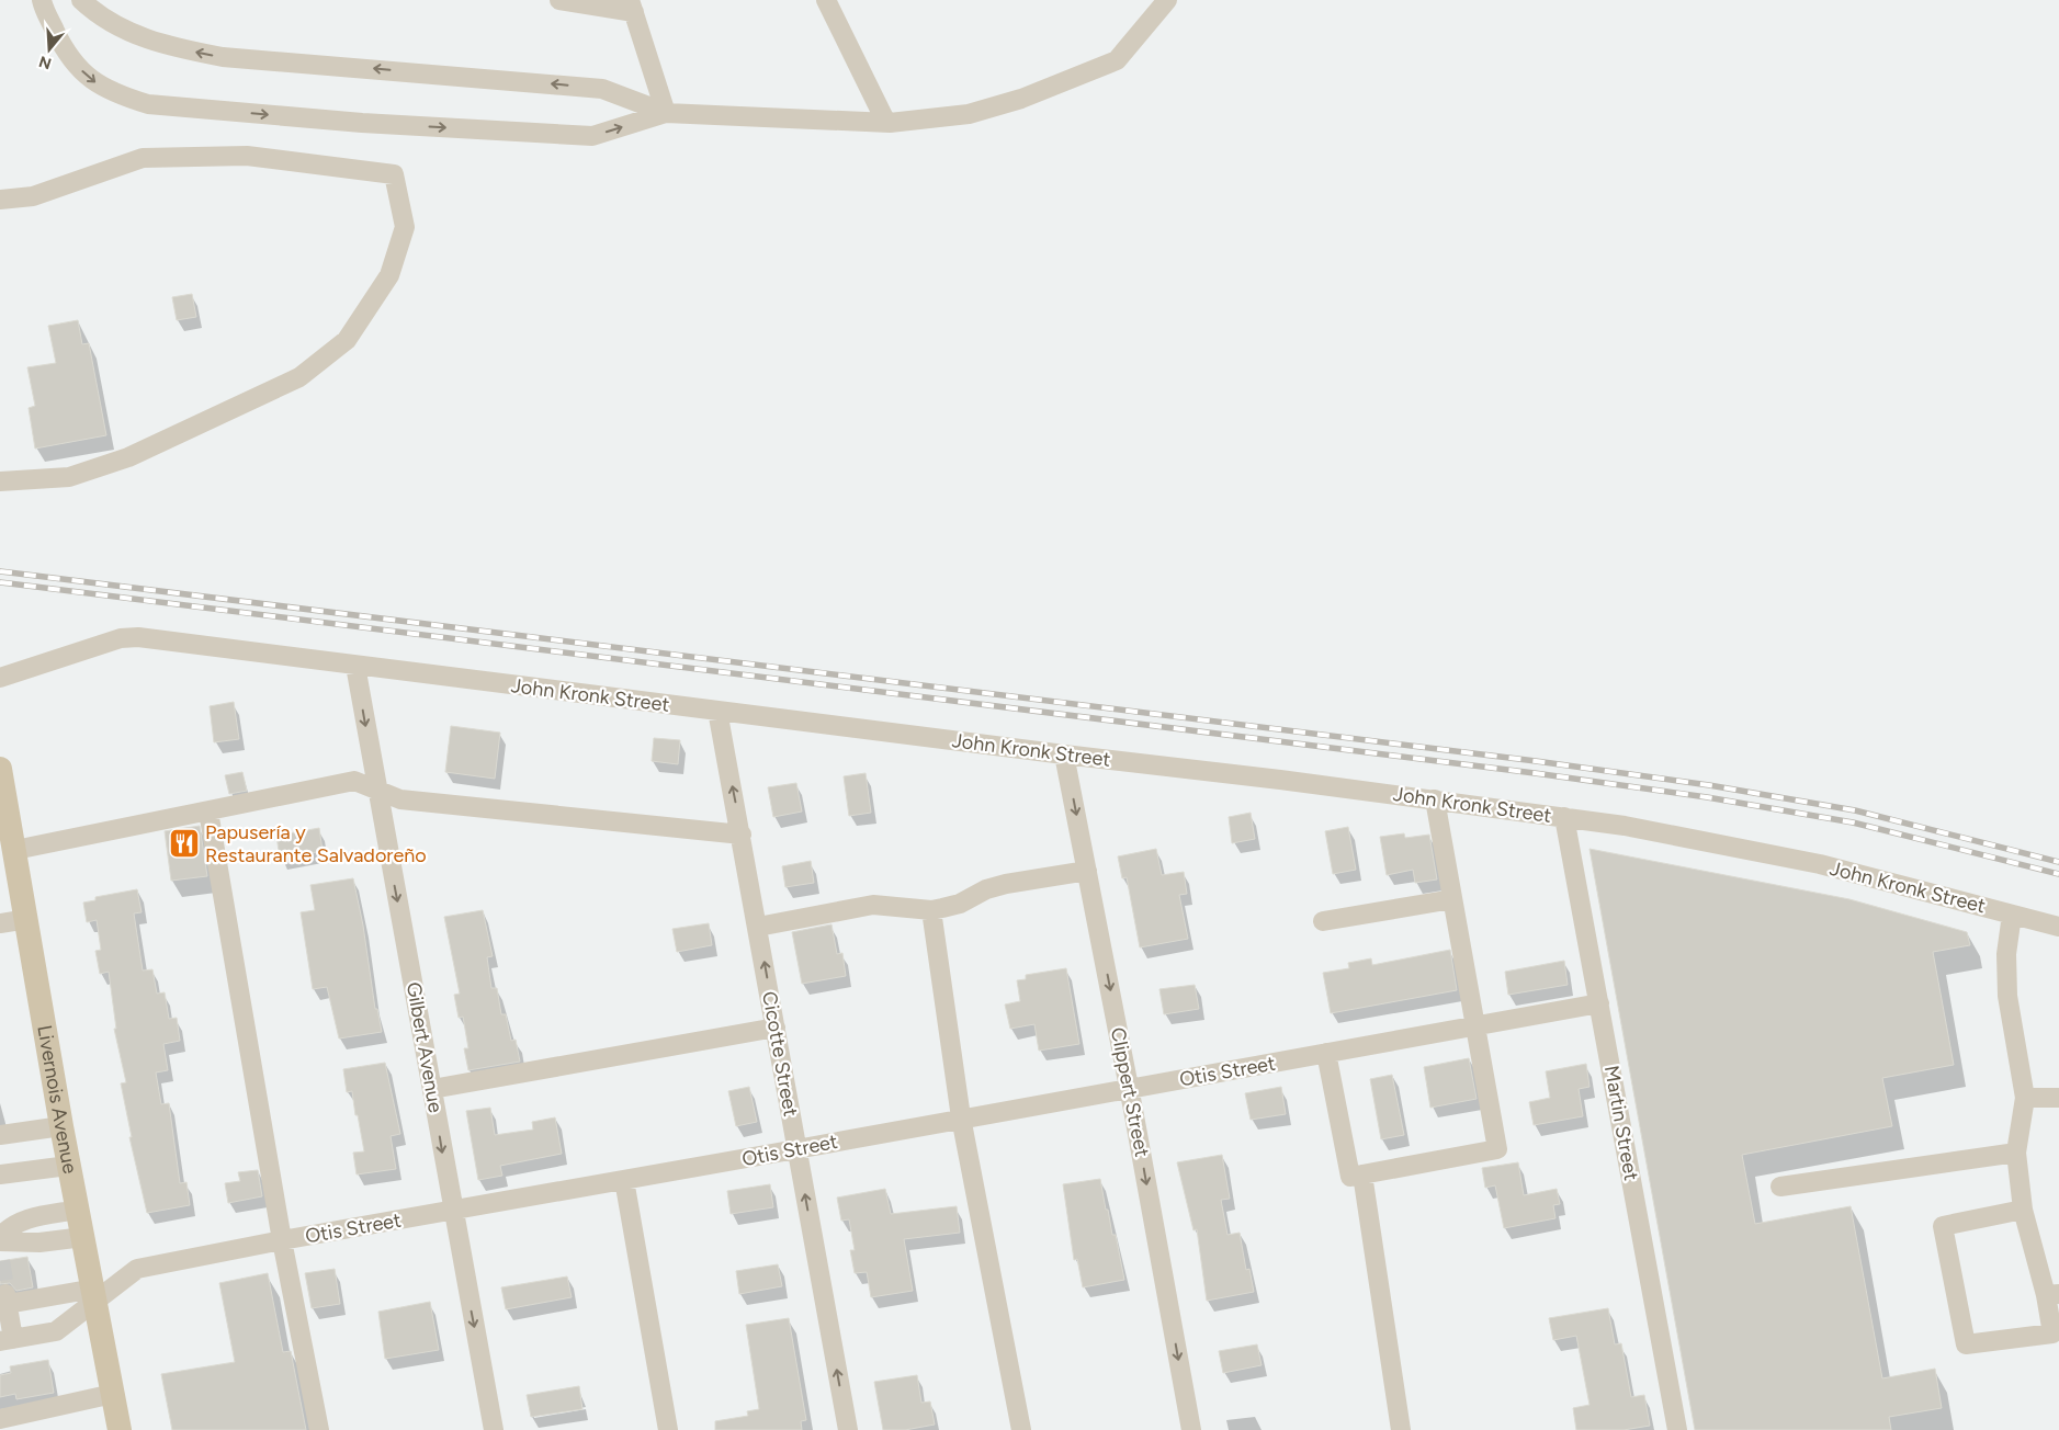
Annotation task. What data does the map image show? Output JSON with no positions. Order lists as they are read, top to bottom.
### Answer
{
  "streets": {
    "main road": ["Livernois Avenue"],
    "street": [
      "John Kronk Street",
      "Gilbert Avenue",
      "Cicotte Street",
      "Otis Street",
      "Clippert Street",
      "Martin Street"
    ]
  },
  "crossings": [
    ["John Kronk Street", "Gilbert Avenue"],
    ["John Kronk Street", "Cicotte Street"],
    ["John Kronk Street", "Clippert Street"],
    ["John Kronk Street", "Martin Street"],
    ["Gilbert Avenue", "Otis Street"],
    ["Cicotte Street", "Otis Street"],
    ["Otis Street", "Clippert Street"],
    ["Otis Street", "Livernois Avenue"],
    ["Otis Street", "Martin Street"]
  ],
  "places": {
    "restaurant": ["Papusería y Restaurante Salvadoreño"]
  },
  "north": "bottom"
}
